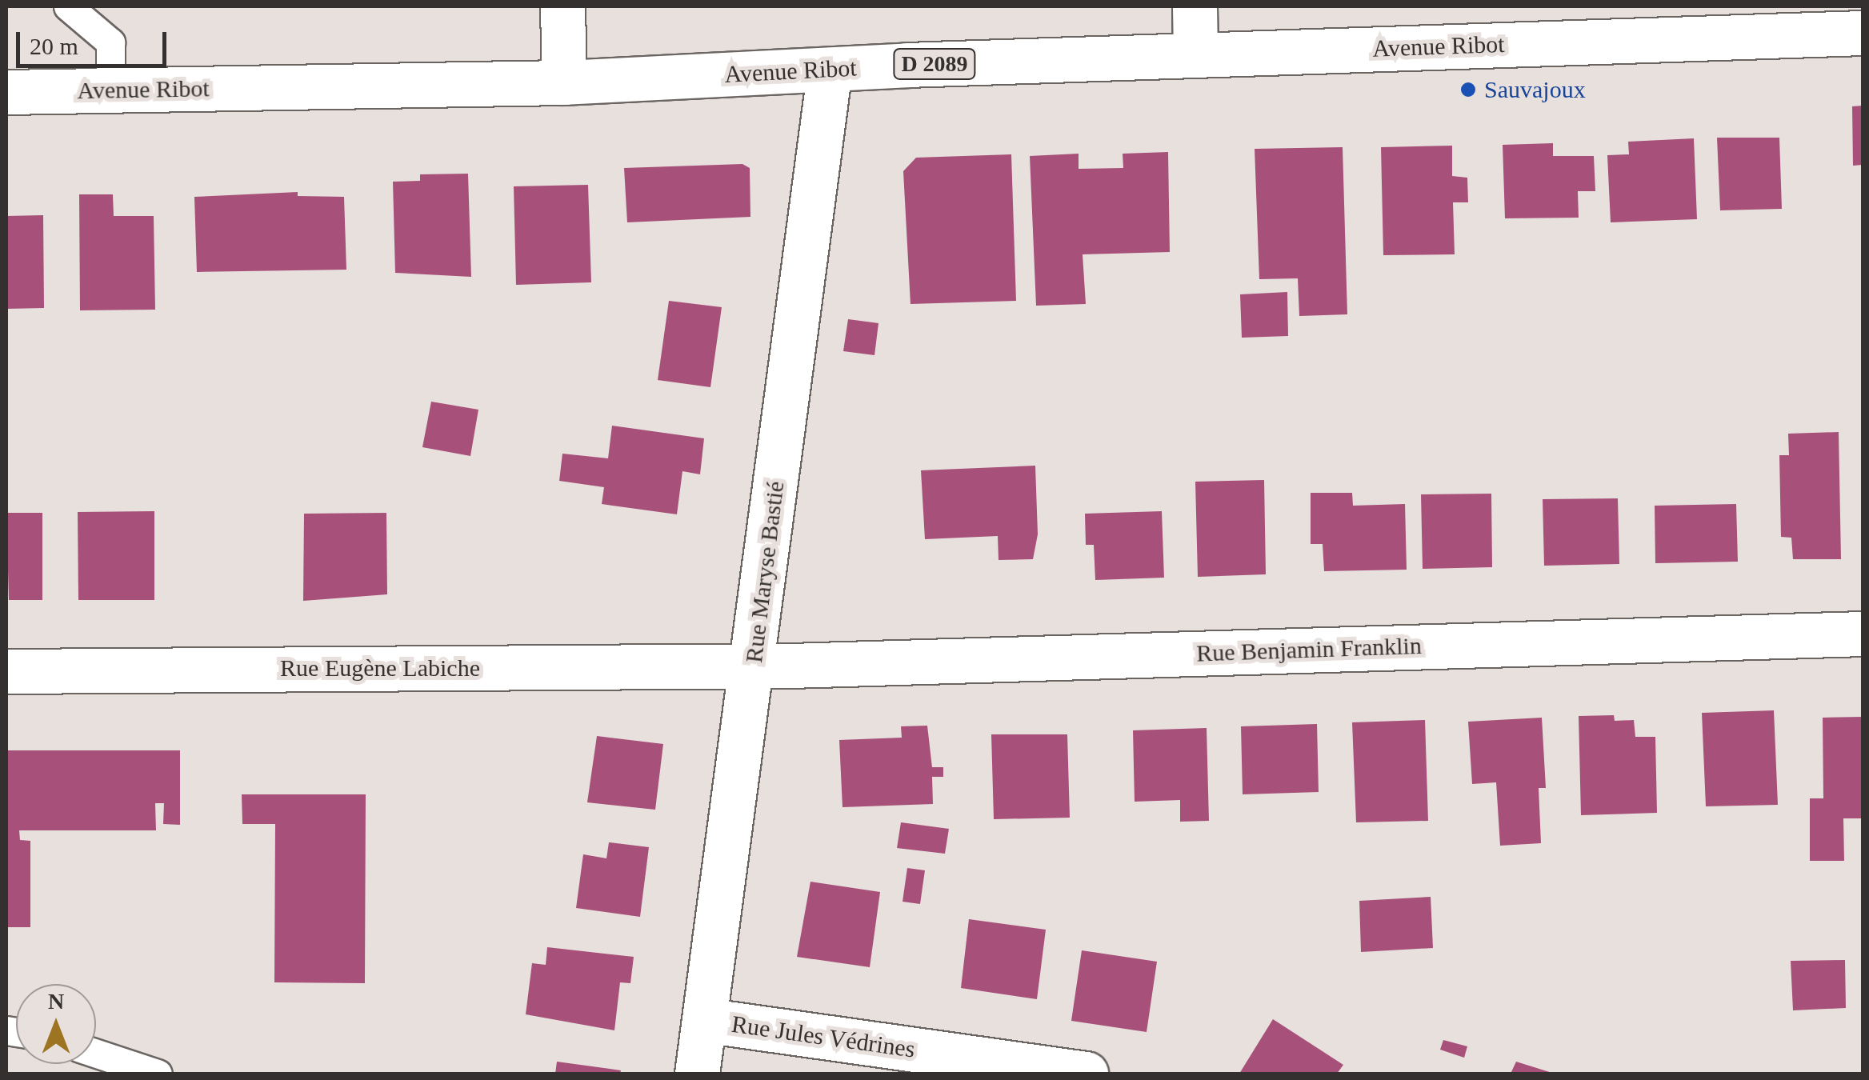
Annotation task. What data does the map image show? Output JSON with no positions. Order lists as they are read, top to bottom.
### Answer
{
  "streets": {
    "street": [
      "Avenue Ribot",
      "D 2089",
      "Rue Maryse Bastié",
      "Rue Benjamin Franklin",
      "Rue Eugène Labiche",
      "Rue Jules Védrines"
    ]
  },
  "crossings": [
    ["Avenue Ribot", "Rue Maryse Bastié"],
    ["Rue Maryse Bastié", "Rue Benjamin Franklin"],
    ["Rue Maryse Bastié", "Rue Eugène Labiche"],
    ["Rue Maryse Bastié", "Rue Jules Védrines"],
    ["Rue Benjamin Franklin", "Rue Eugène Labiche"]
  ],
  "places": ["Sauvajoux"],
  "scale_bar": "20 m",
  "north": "top"
}
